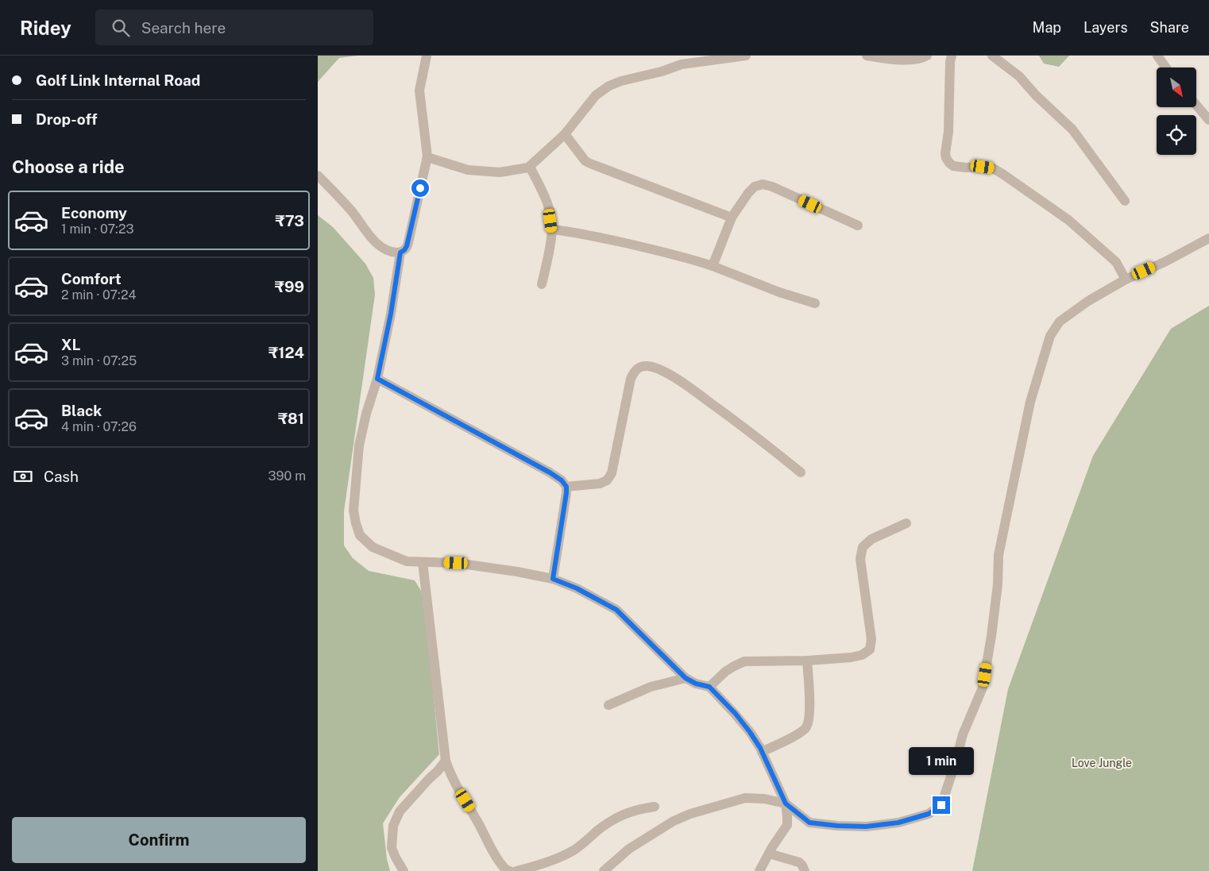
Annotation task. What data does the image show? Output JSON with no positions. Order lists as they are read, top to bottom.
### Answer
{
  "parks": ["Love Jungle"],
  "north": "bottom right",
  "page": {
    "header": "Ridey",
    "search": "Search here",
    "nav": ["Map", "Layers", "Share"],
    "banner": ["Golf Link Internal Road", "Drop-off"],
    "heading": "Choose a ride",
    "list": [
      {
        "name": "Economy",
        "note": "1 min · 07:23",
        "value": "₹73"
      },
      {
        "name": "Comfort",
        "note": "2 min · 07:24",
        "value": "₹99"
      },
      {
        "name": "XL",
        "note": "3 min · 07:25",
        "value": "₹124"
      },
      {
        "name": "Black",
        "note": "4 min · 07:26",
        "value": "₹81"
      }
    ],
    "pay": ["Cash", "390 m"],
    "bubble": "1 min",
    "buttons": "Confirm"
  }
}
